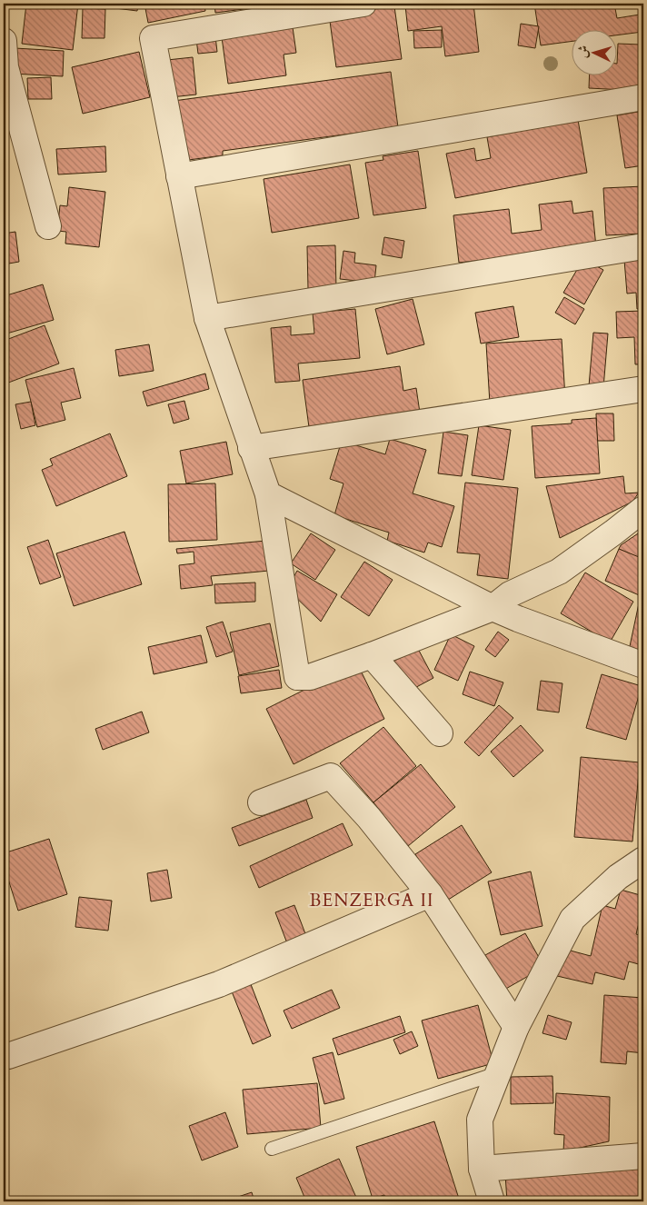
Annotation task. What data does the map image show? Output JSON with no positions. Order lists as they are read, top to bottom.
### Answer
{
  "districts": ["BENZERGA II"],
  "north": "left"
}
